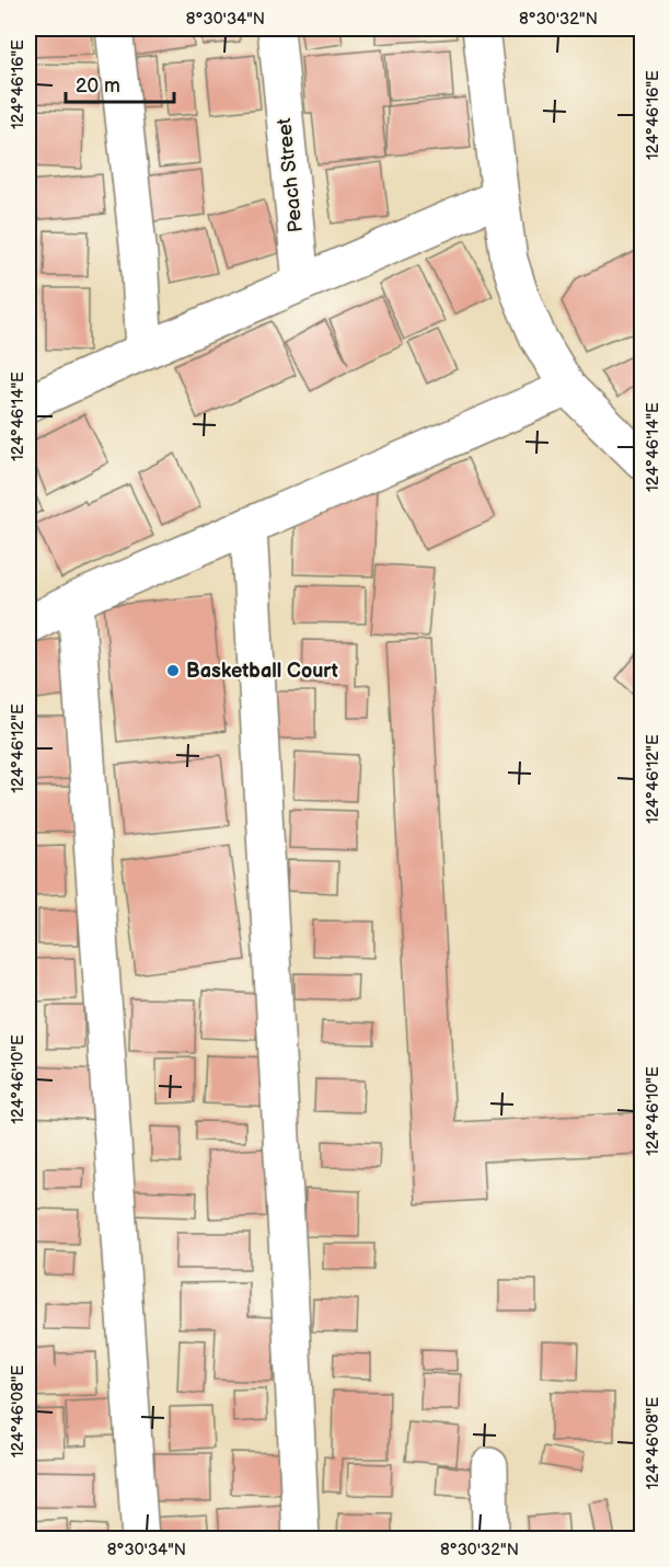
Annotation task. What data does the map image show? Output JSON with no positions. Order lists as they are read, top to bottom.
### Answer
{
  "streets": {
    "street": ["Peach Street"]
  },
  "places": ["Basketball Court"],
  "scale_bar": "20 m",
  "coordinates": [
    "8°30'34\"N",
    "8°30'32\"N",
    "124°46'16\"E",
    "124°46'14\"E",
    "124°46'12\"E",
    "124°46'10\"E",
    "124°46'08\"E"
  ]
}
